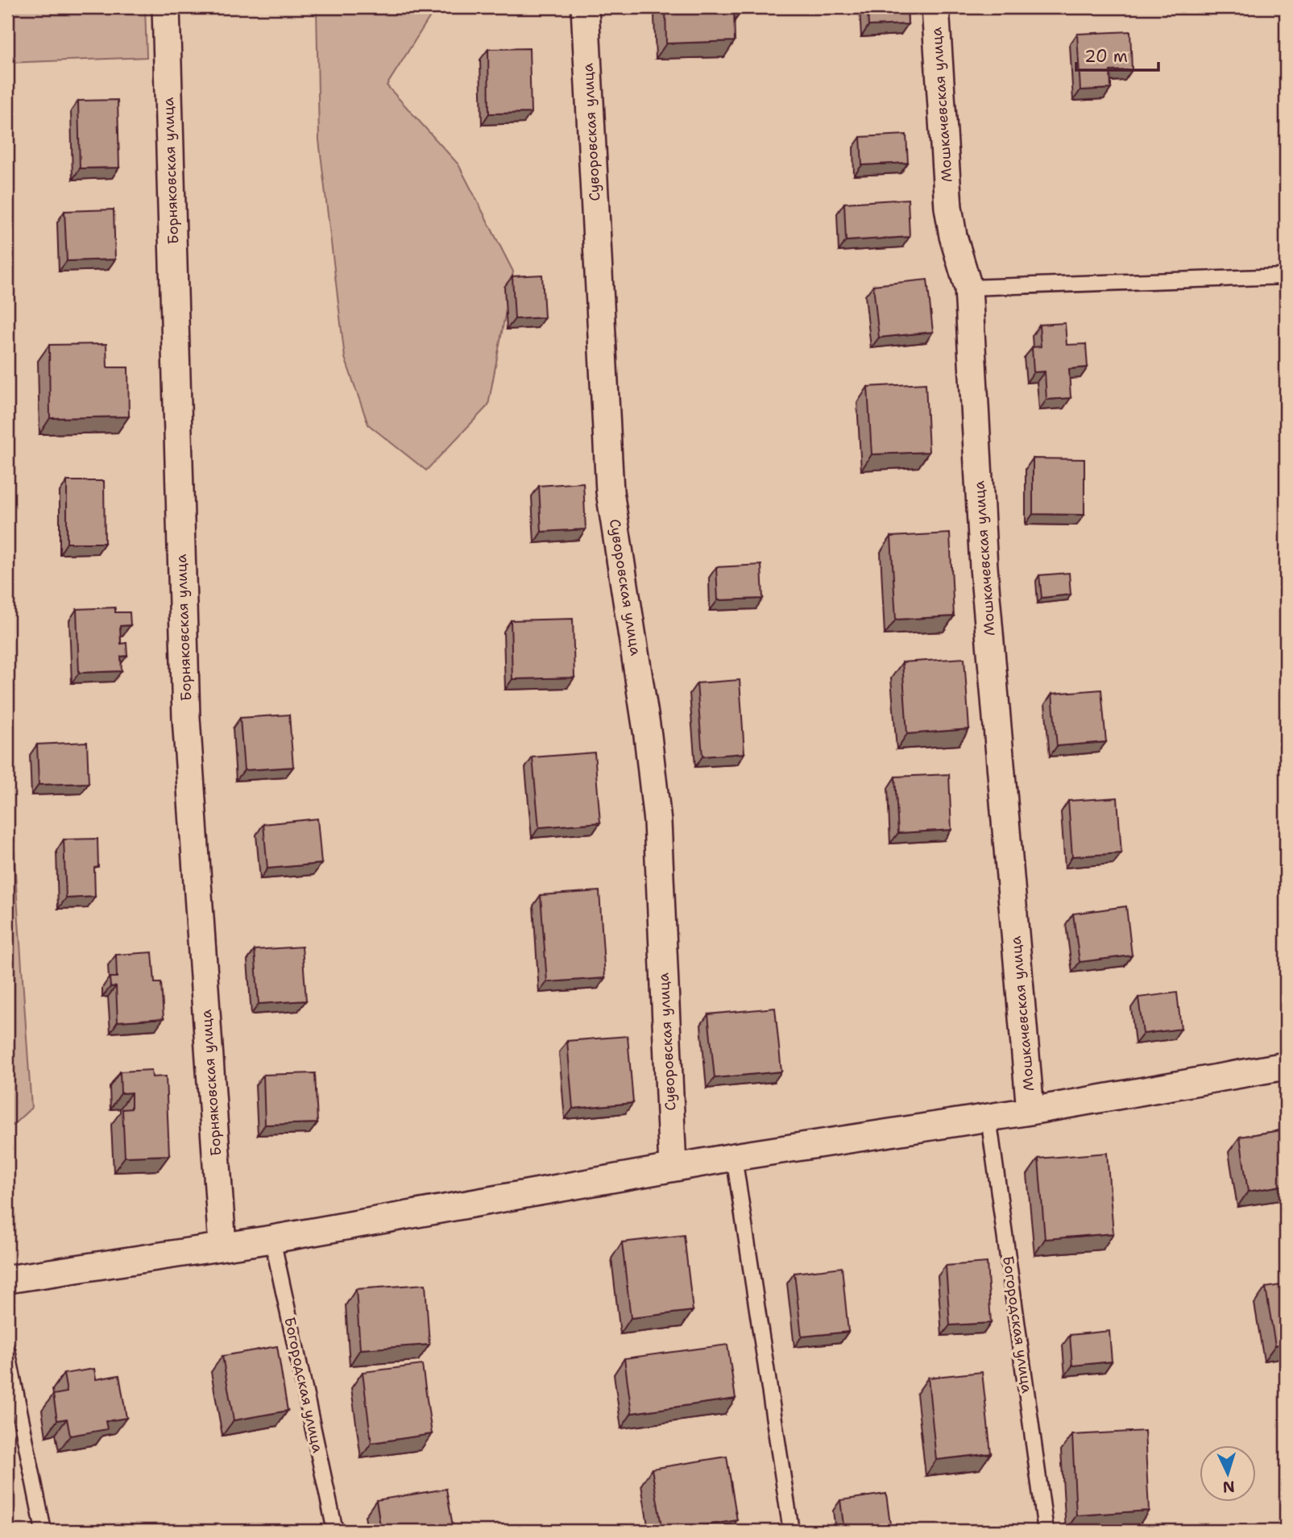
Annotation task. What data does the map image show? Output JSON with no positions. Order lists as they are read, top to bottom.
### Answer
{
  "streets": {
    "street": ["Мошкачевская улица", "Суворовская улица", "Борняковская улица"],
    "lane": ["Богородская улица"]
  },
  "scale_bar": "20 m",
  "north": "bottom"
}
